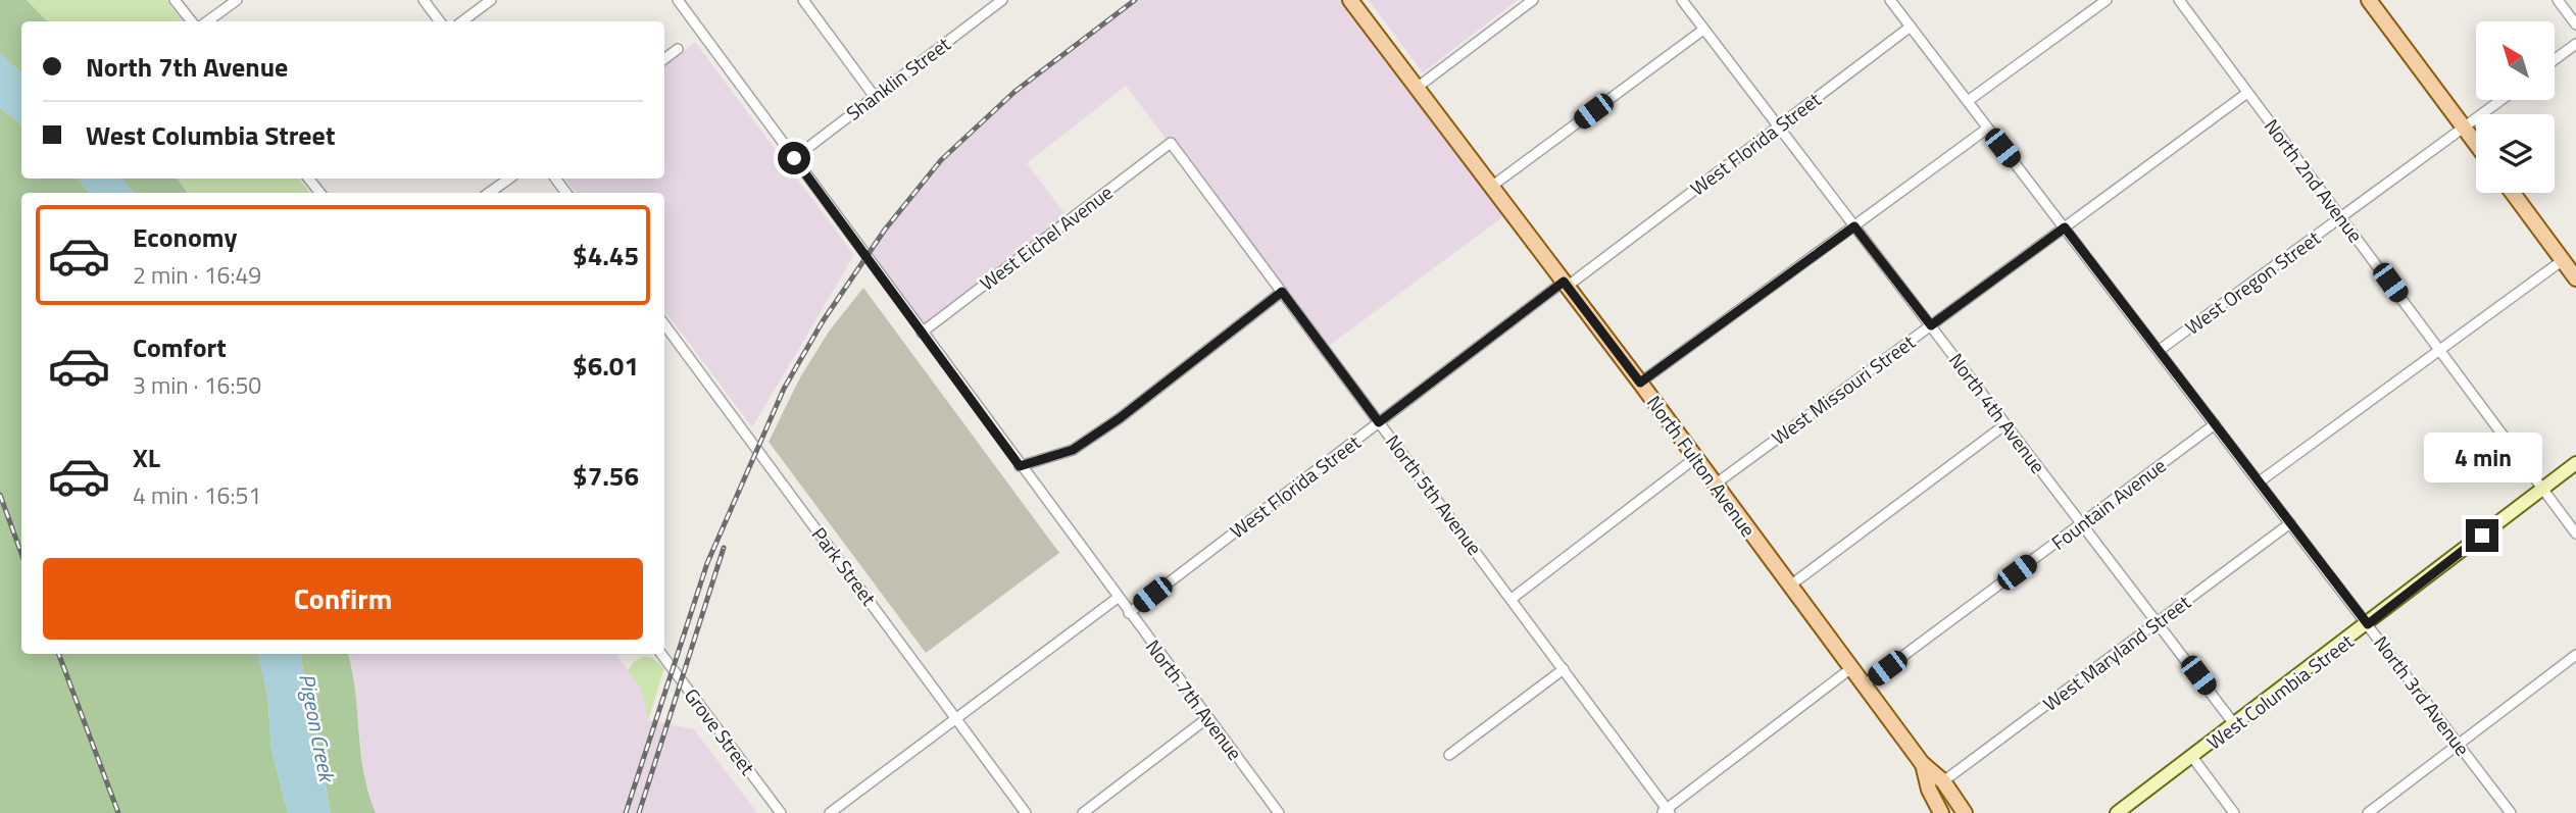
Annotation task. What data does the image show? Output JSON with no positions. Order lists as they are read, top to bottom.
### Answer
{
  "streets": {
    "main road": ["North Fulton Avenue", "West Columbia Street"],
    "street": [
      "Shanklin Street",
      "West Florida Street",
      "North 2nd Avenue",
      "West Eichel Avenue",
      "West Oregon Street",
      "West Missouri Street",
      "North 4th Avenue",
      "North 5th Avenue",
      "Fountain Avenue",
      "Park Street",
      "West Maryland Street",
      "North 3rd Avenue",
      "North 7th Avenue",
      "Grove Street"
    ]
  },
  "crossings": [
    ["Shanklin Street", "North 7th Avenue"],
    ["West Florida Street", "North 4th Avenue"],
    ["West Florida Street", "North Fulton Avenue"],
    ["West Florida Street", "North 5th Avenue"],
    ["West Florida Street", "North 3rd Avenue"],
    ["West Florida Street", "North 7th Avenue"],
    ["North 2nd Avenue", "West Oregon Street"],
    ["North 2nd Avenue", "West Missouri Street"],
    ["North 2nd Avenue", "West Columbia Street"],
    ["West Eichel Avenue", "North 5th Avenue"],
    ["West Eichel Avenue", "North 7th Avenue"],
    ["West Oregon Street", "North 3rd Avenue"],
    ["West Missouri Street", "North 4th Avenue"],
    ["West Missouri Street", "North Fulton Avenue"],
    ["West Missouri Street", "North 3rd Avenue"],
    ["North 4th Avenue", "Fountain Avenue"],
    ["North 4th Avenue", "West Maryland Street"],
    ["North 4th Avenue", "West Columbia Street"],
    ["North Fulton Avenue", "Fountain Avenue"],
    ["North Fulton Avenue", "West Maryland Street"],
    ["Fountain Avenue", "North 3rd Avenue"],
    ["West Maryland Street", "North 3rd Avenue"],
    ["West Columbia Street", "North 3rd Avenue"]
  ],
  "water": ["Pigeon Creek"],
  "north": "top left",
  "page": {
    "banner": ["North 7th Avenue", "West Columbia Street"],
    "list": [
      {
        "name": "Economy",
        "note": "2 min · 16:49",
        "value": "$4.45"
      },
      {
        "name": "Comfort",
        "note": "3 min · 16:50",
        "value": "$6.01"
      },
      {
        "name": "XL",
        "note": "4 min · 16:51",
        "value": "$7.56"
      }
    ],
    "bubble": "4 min",
    "buttons": "Confirm"
  }
}
